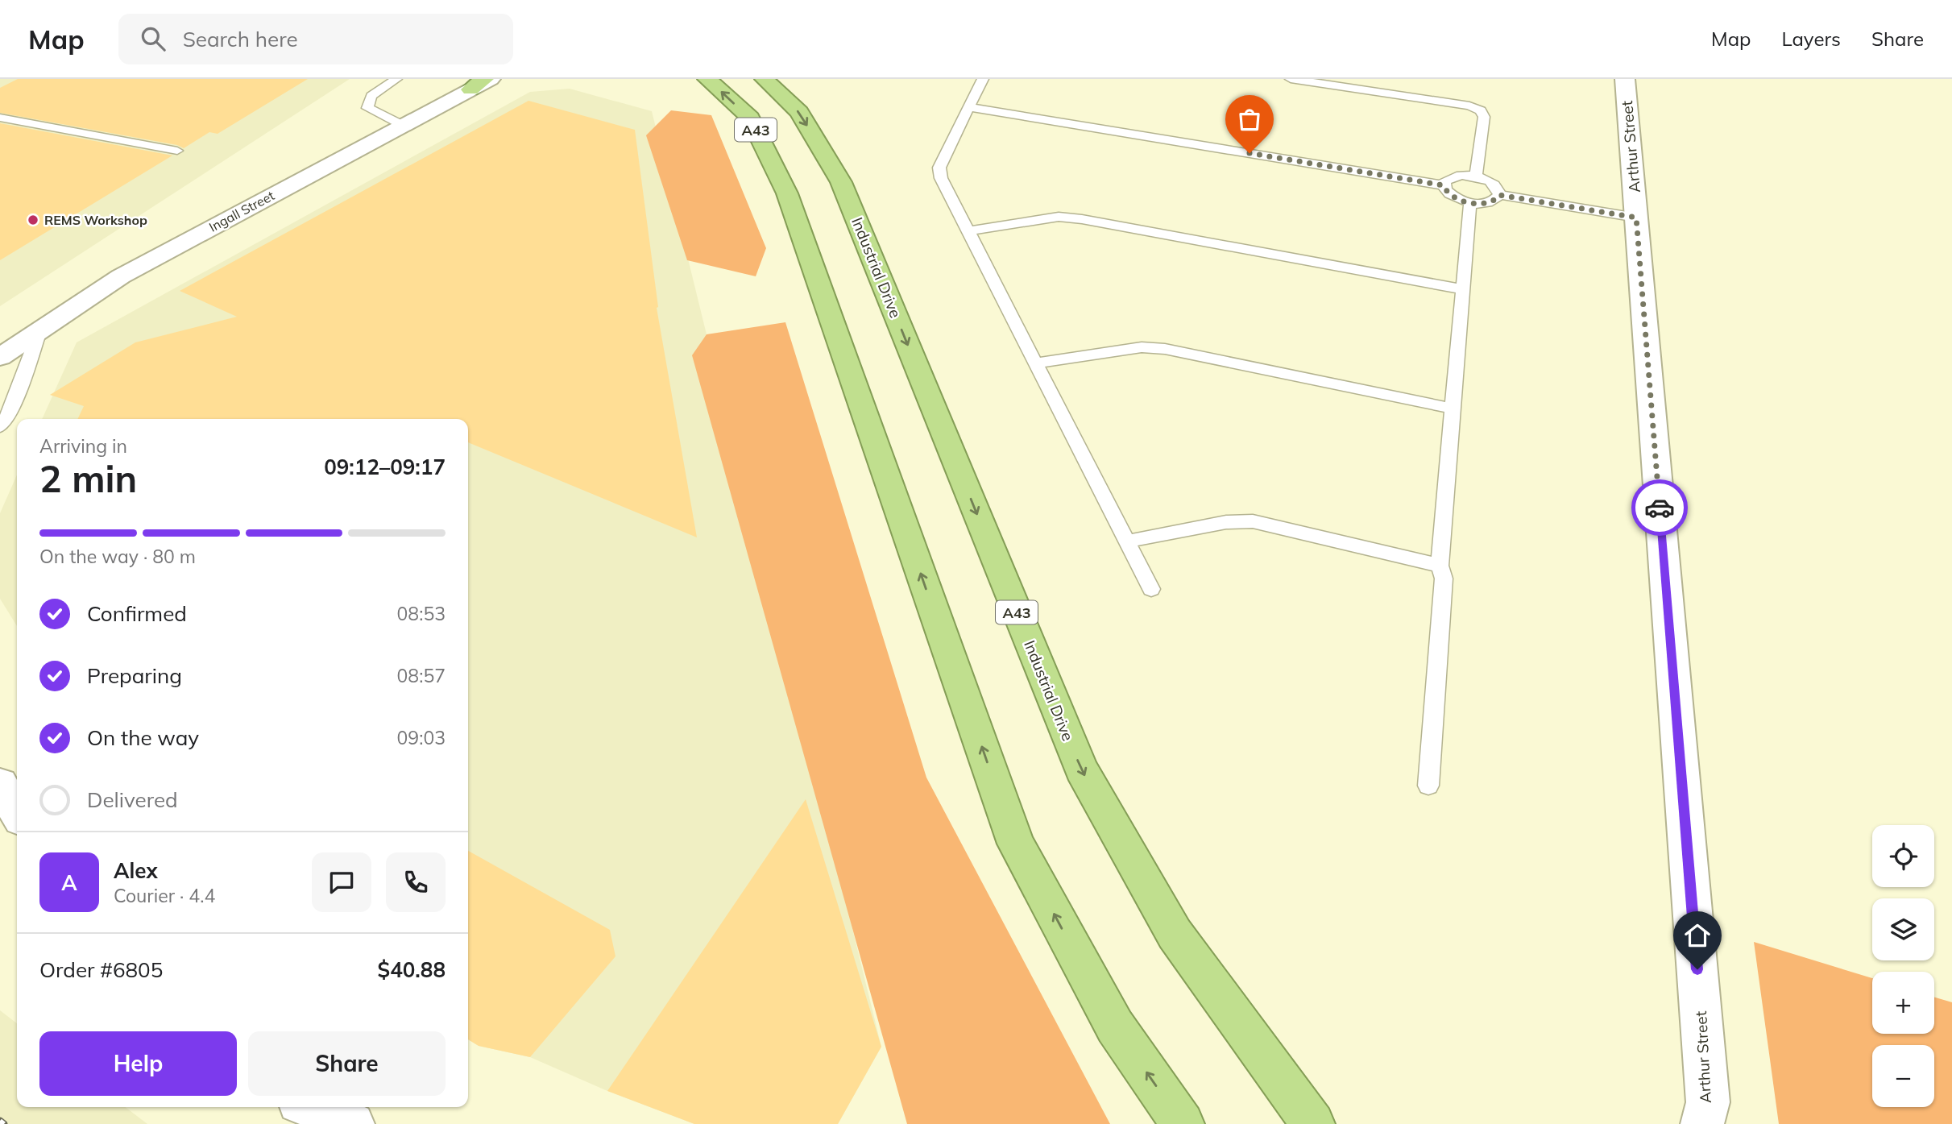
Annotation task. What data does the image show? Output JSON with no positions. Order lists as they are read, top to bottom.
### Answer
{
  "streets": {
    "highway": ["A43", "Industrial Drive"],
    "street": ["Arthur Street", "Ingall Street"]
  },
  "places": ["REMS Workshop"],
  "page": {
    "header": "Map",
    "search": "Search here",
    "nav": ["Map", "Layers", "Share"],
    "heading": ["2 min", "Arriving in", "09:12–09:17"],
    "panel": [
      "Alex",
      "Courier · 4.4",
      "Order #6805",
      "$40.88"
    ],
    "bar": "On the way · 80 m",
    "list": [
      ["Confirmed", "08:53"],
      ["Preparing", "08:57"],
      ["On the way", "09:03"],
      "Delivered"
    ],
    "map_buttons": ["+", "−"],
    "round": "A",
    "buttons": ["Help", "Share"]
  }
}
